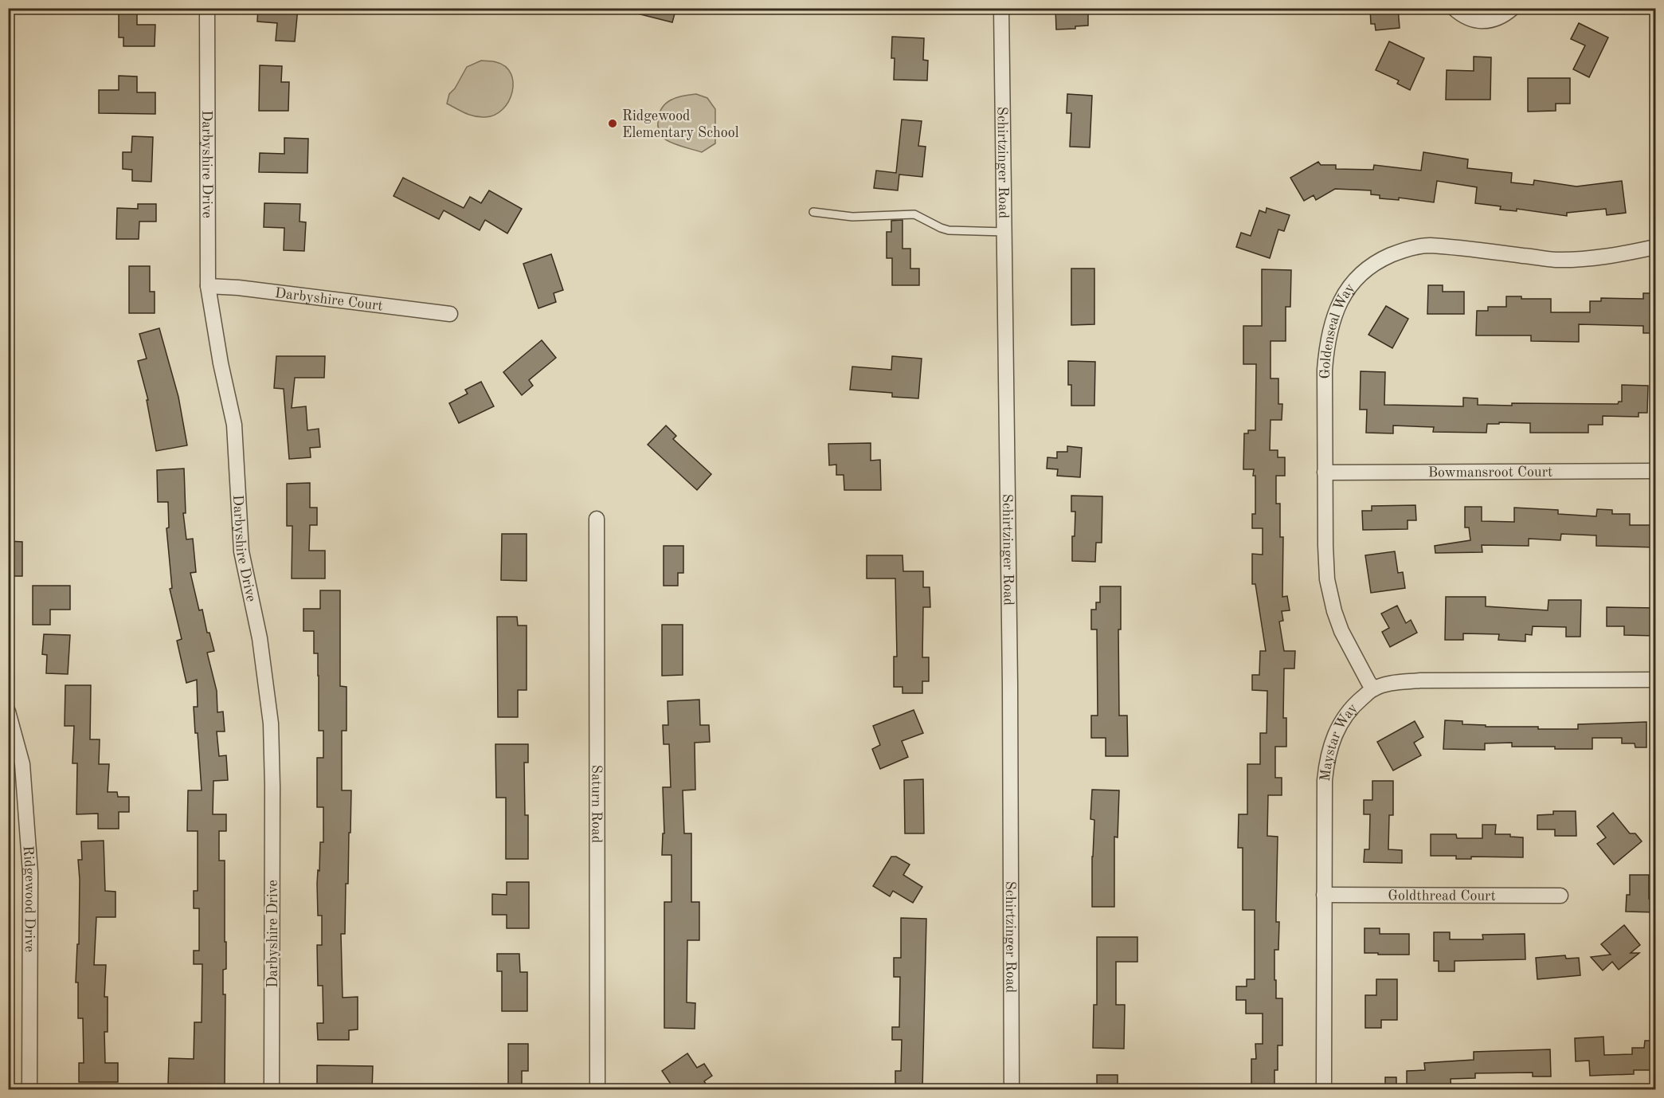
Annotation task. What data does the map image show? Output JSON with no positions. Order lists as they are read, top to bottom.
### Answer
{
  "streets": {
    "street": [
      "Schirtzinger Road",
      "Darbyshire Drive",
      "Darbyshire Court",
      "Goldenseal Way",
      "Bowmansroot Court",
      "Maystar Way",
      "Saturn Road",
      "Goldthread Court",
      "Ridgewood Drive"
    ]
  },
  "crossings": [
    ["Darbyshire Drive", "Darbyshire Court"],
    ["Goldenseal Way", "Bowmansroot Court"],
    ["Goldenseal Way", "Maystar Way"],
    ["Maystar Way", "Goldthread Court"]
  ],
  "places": ["Ridgewood Elementary School"]
}
